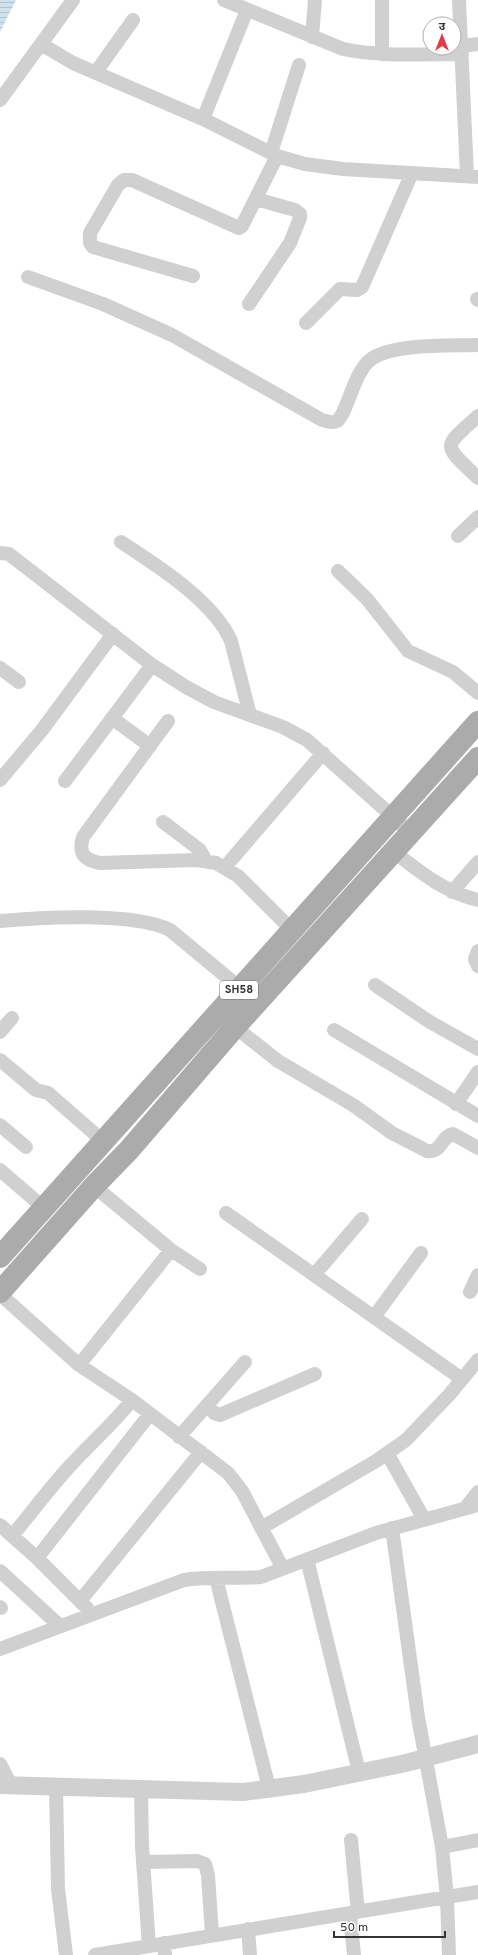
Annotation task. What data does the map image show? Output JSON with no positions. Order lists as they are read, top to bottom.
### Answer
{
  "streets": {
    "main road": ["SH58"]
  },
  "scale_bar": "50 m",
  "north": "top"
}
